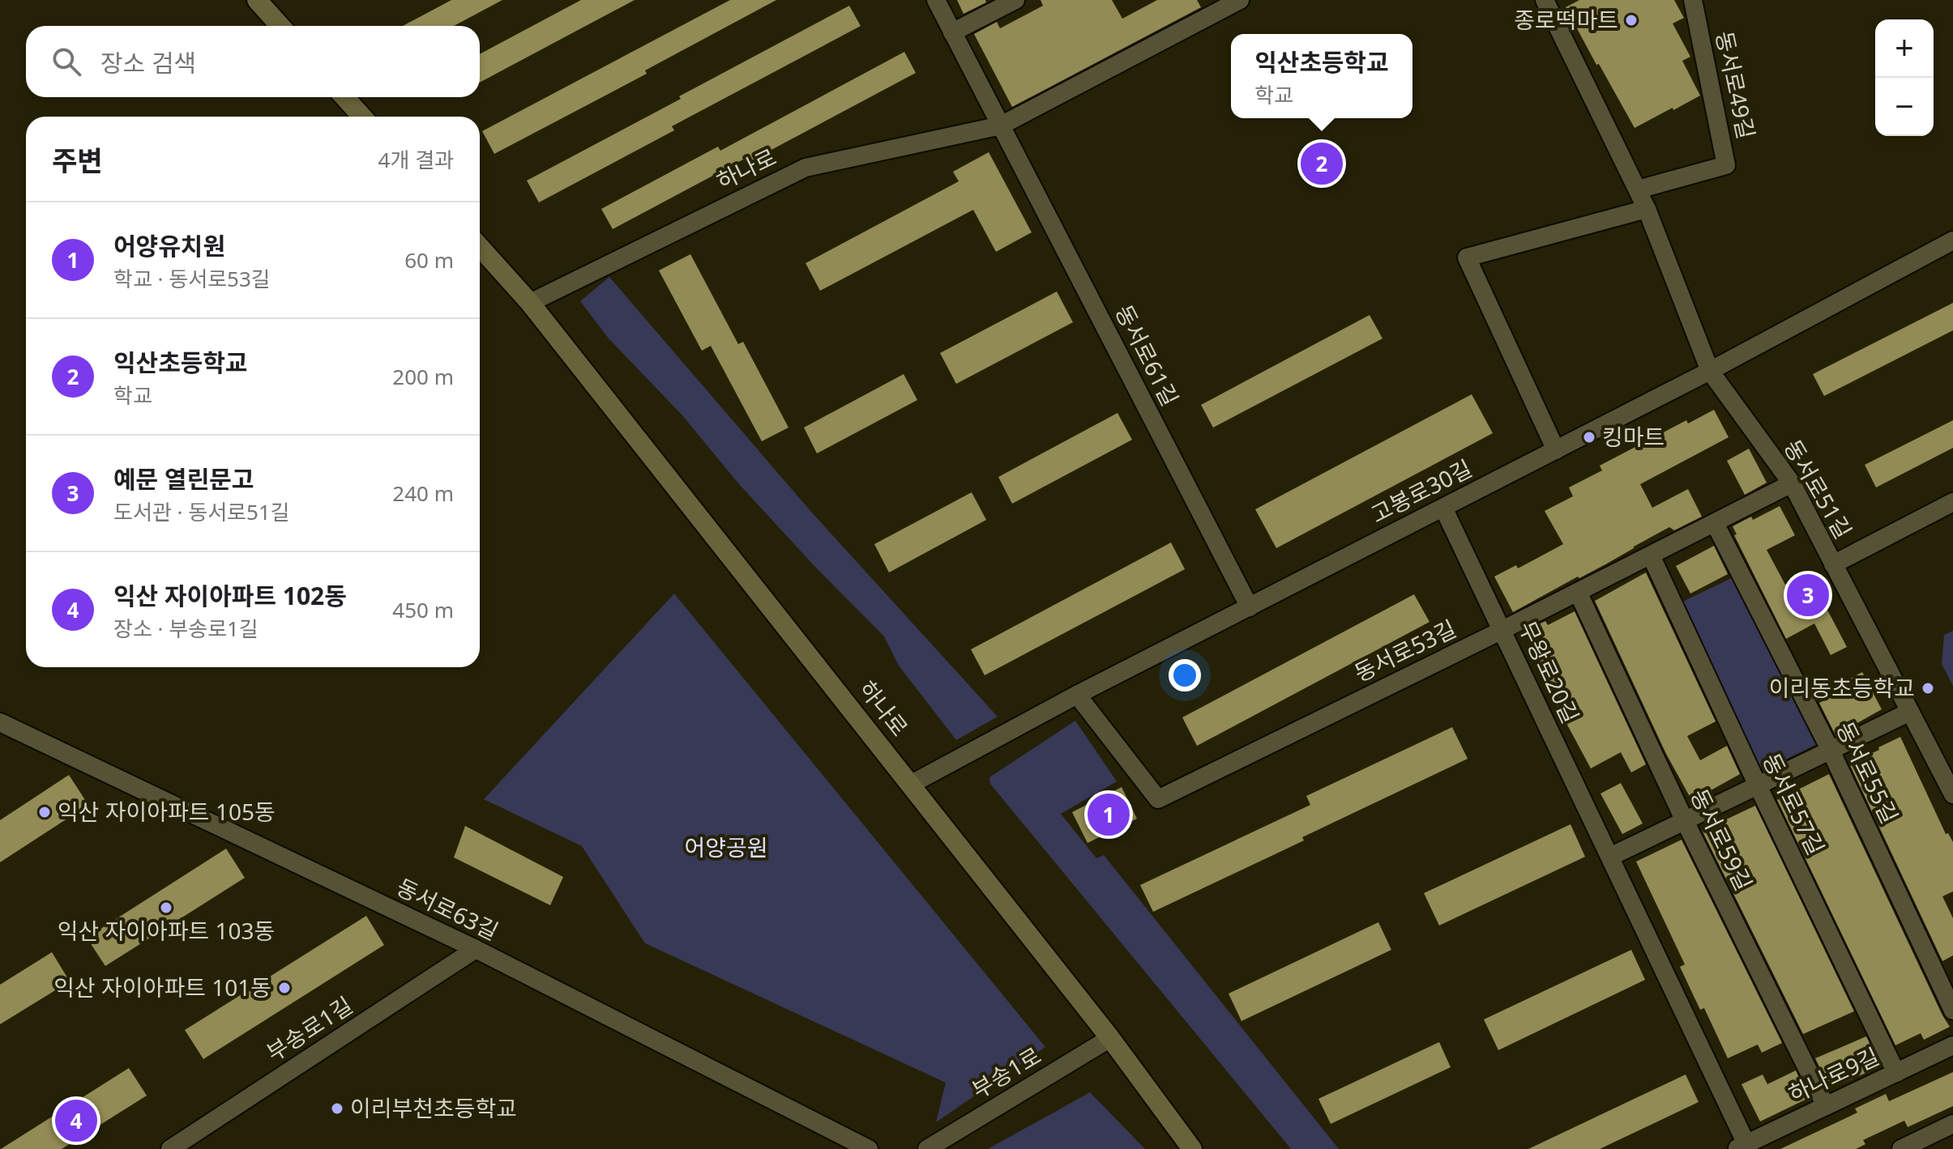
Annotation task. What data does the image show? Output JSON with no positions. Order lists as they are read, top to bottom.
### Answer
{
  "streets": {
    "street": [
      "동서로49길",
      "하나로",
      "동서로61길",
      "동서로51길",
      "고봉로30길",
      "동서로53길",
      "무왕로20길",
      "동서로55길",
      "동서로57길",
      "동서로59길",
      "동서로63길",
      "부송로1길",
      "부송1로",
      "하나로9길"
    ]
  },
  "crossings": [
    ["동서로49길", "동서로51길"],
    ["하나로", "동서로61길"],
    ["하나로", "고봉로30길"],
    ["하나로", "부송1로"],
    ["동서로61길", "고봉로30길"],
    ["동서로51길", "고봉로30길"],
    ["동서로51길", "동서로53길"],
    ["고봉로30길", "동서로53길"],
    ["고봉로30길", "무왕로20길"],
    ["동서로53길", "무왕로20길"],
    ["동서로53길", "동서로55길"],
    ["동서로53길", "동서로57길"],
    ["동서로53길", "동서로59길"],
    ["무왕로20길", "하나로9길"],
    ["동서로57길", "하나로9길"],
    ["동서로59길", "하나로9길"],
    ["동서로63길", "부송로1길"]
  ],
  "parks": ["어양공원"],
  "places": [
    "종로떡마트",
    "킹마트",
    "이리동초등학교",
    "익산 자이아파트 105동",
    "익산 자이아파트 103동",
    "익산 자이아파트 101동",
    "이리부천초등학교"
  ],
  "page": {
    "map_buttons": ["+", "−"],
    "search": "장소 검색",
    "popup": ["익산초등학교", "학교"],
    "heading": ["주변", "4개 결과"],
    "pins": [
      "2",
      "3",
      "1",
      "4"
    ],
    "list": [
      {
        "mark": "1",
        "name": "어양유치원",
        "note": "학교 · 동서로53길",
        "value": "60 m"
      },
      {
        "mark": "2",
        "name": "익산초등학교",
        "note": "학교",
        "value": "200 m"
      },
      {
        "mark": "3",
        "name": "예문 열린문고",
        "note": "도서관 · 동서로51길",
        "value": "240 m"
      },
      {
        "mark": "4",
        "name": "익산 자이아파트 102동",
        "note": "장소 · 부송로1길",
        "value": "450 m"
      }
    ]
  }
}
